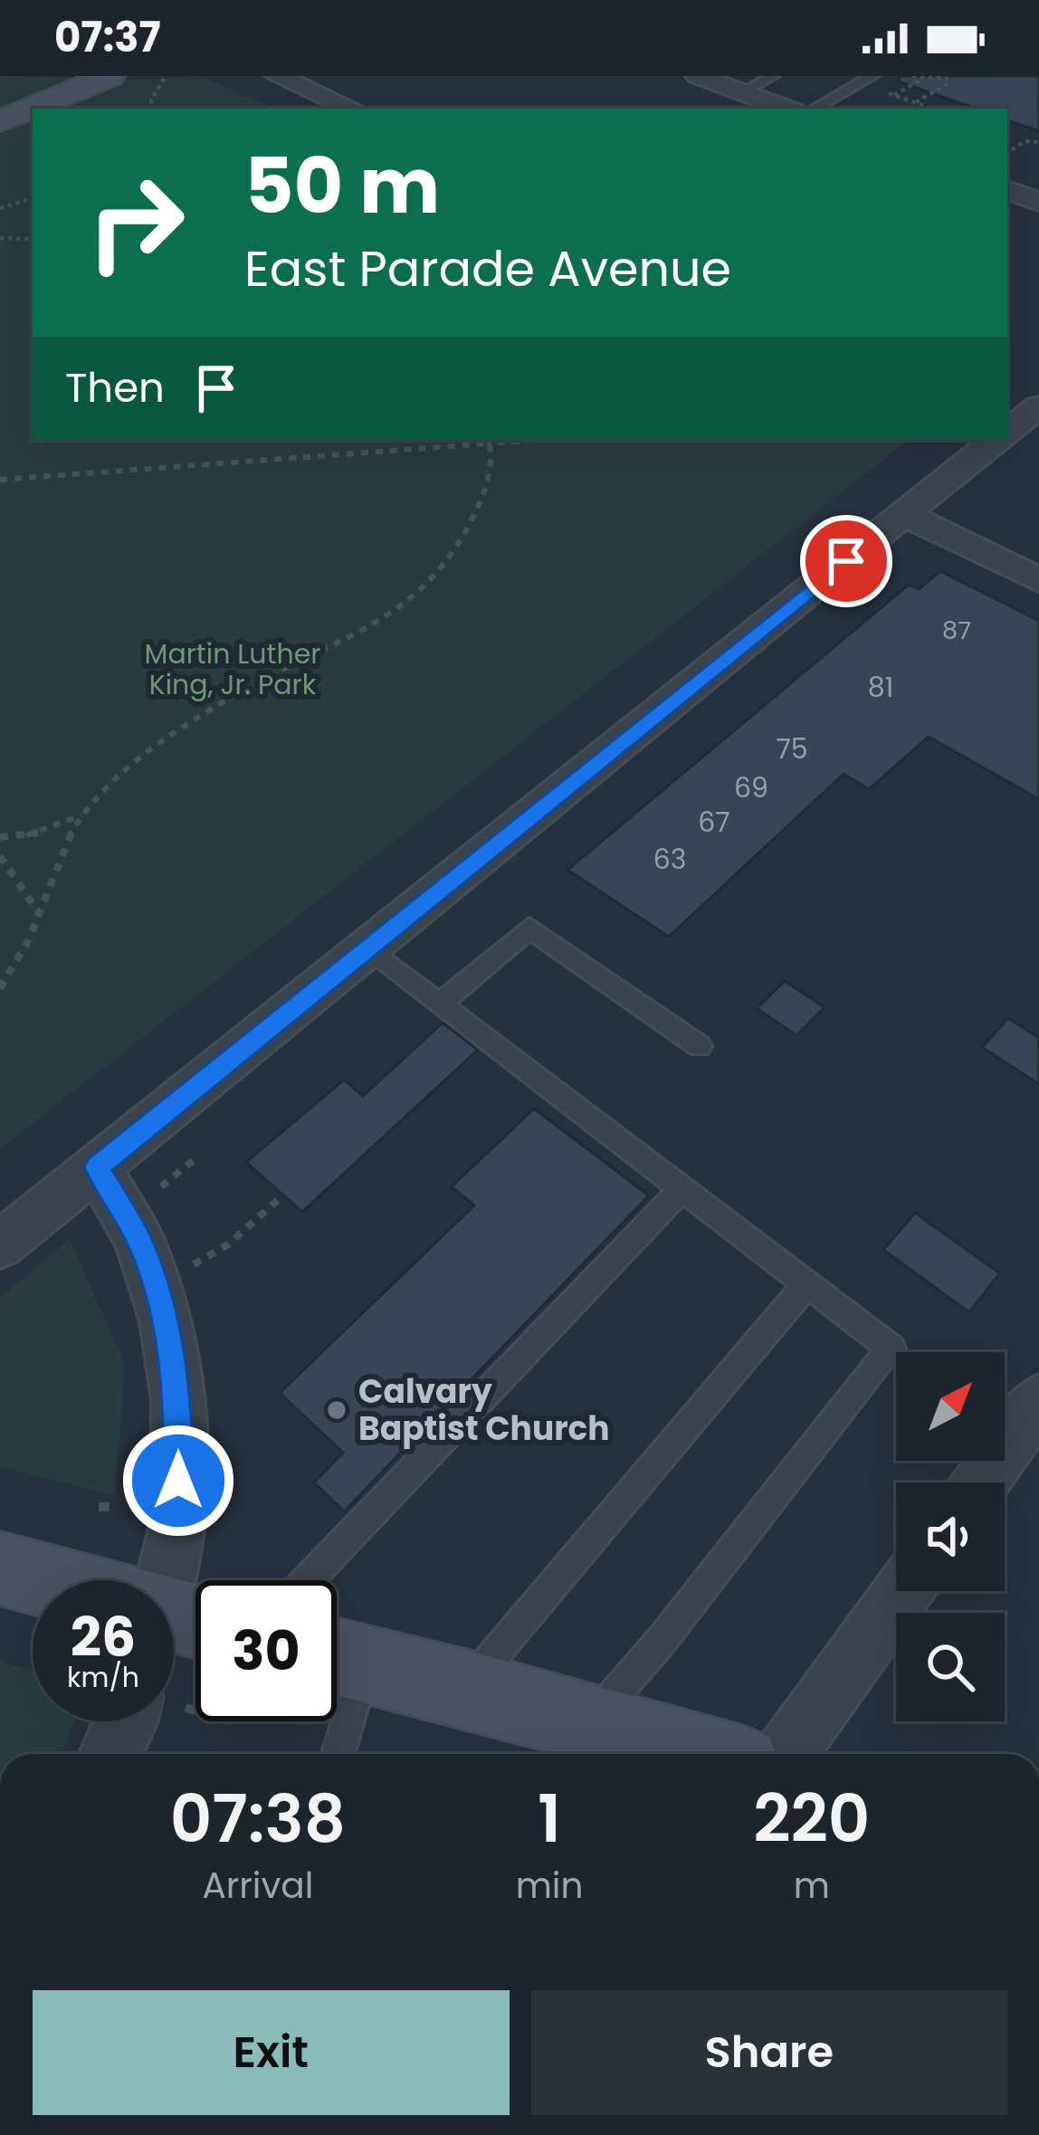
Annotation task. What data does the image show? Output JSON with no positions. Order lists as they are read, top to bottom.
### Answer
{
  "parks": ["Martin Luther King, Jr. Park"],
  "places": ["Calvary Baptist Church"],
  "house_numbers": [
    "87",
    "81",
    "75",
    "69",
    "67",
    "63"
  ],
  "north": "top right",
  "page": {
    "status": "07:37",
    "turn": ["50 m", "East Parade Avenue"],
    "then": "Then",
    "speed": "26 km/h",
    "limit": "30",
    "eta": [
      "07:38",
      "Arrival",
      "1",
      "min",
      "220",
      "m"
    ],
    "buttons": ["Exit", "Share"]
  }
}
